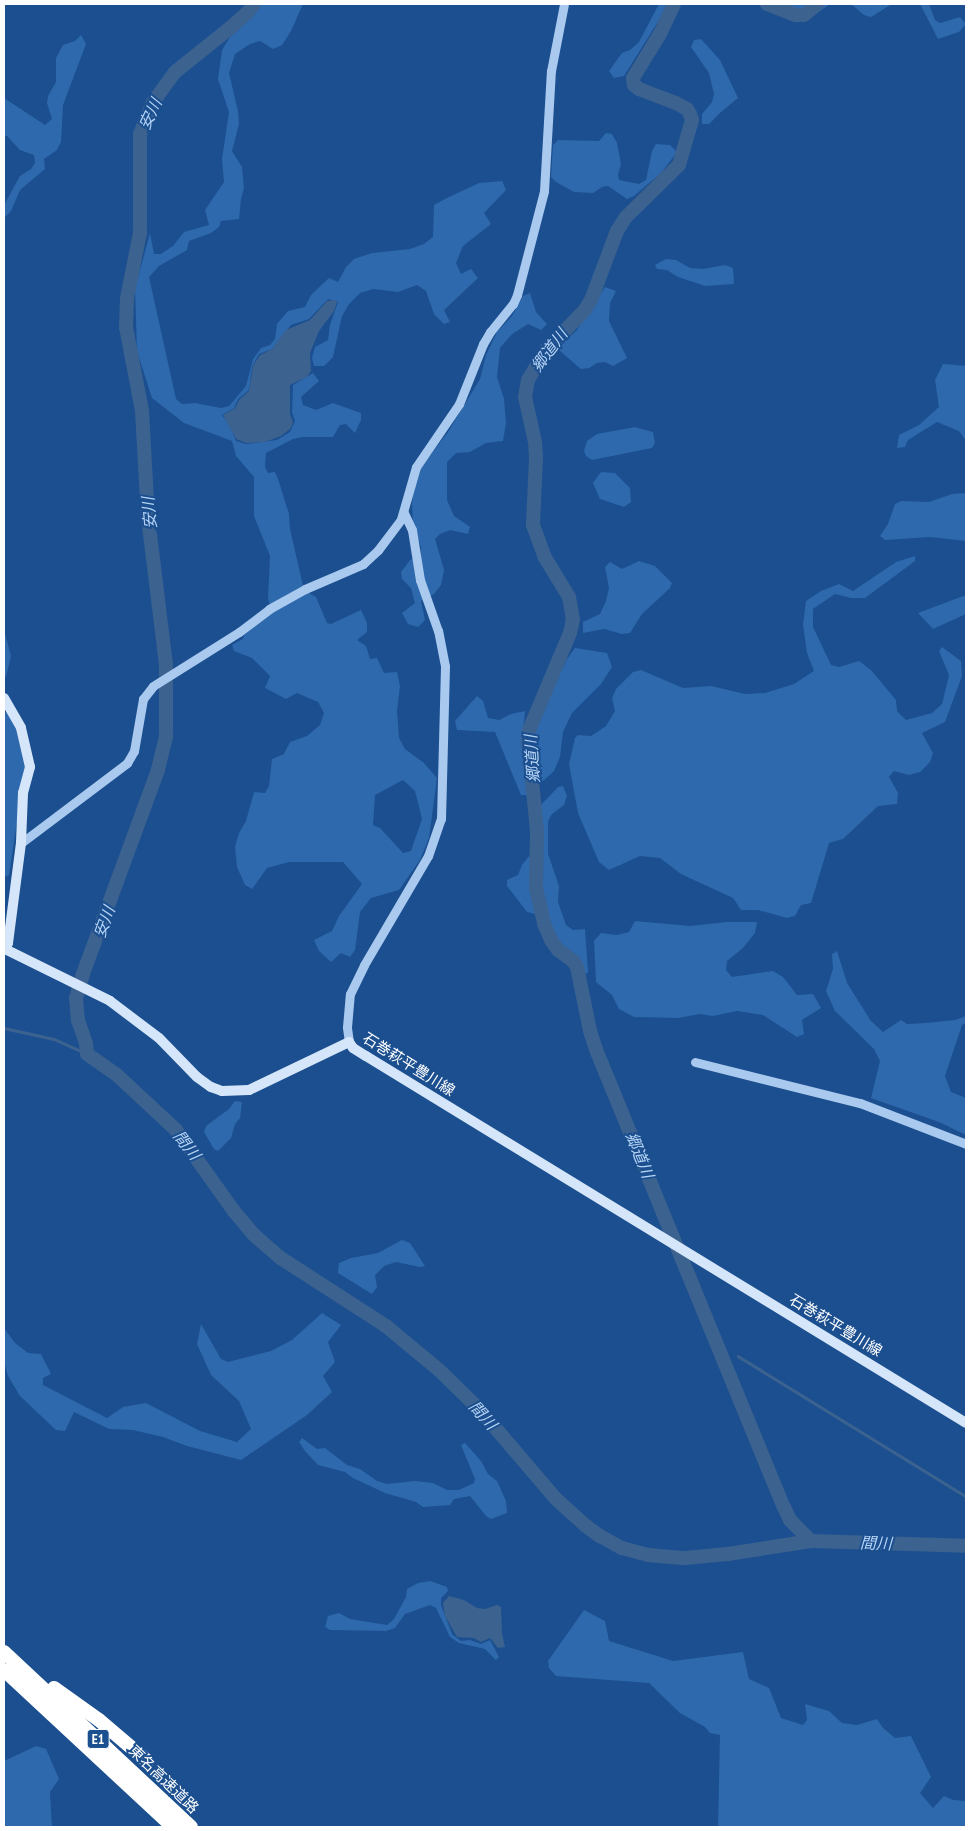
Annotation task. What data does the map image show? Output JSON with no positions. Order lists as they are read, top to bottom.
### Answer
{
  "streets": {
    "highway": ["E1", "東名高速道路"],
    "main road": ["石巻萩平豊川線"]
  },
  "water": ["安川", "郷道川", "間川"]
}
